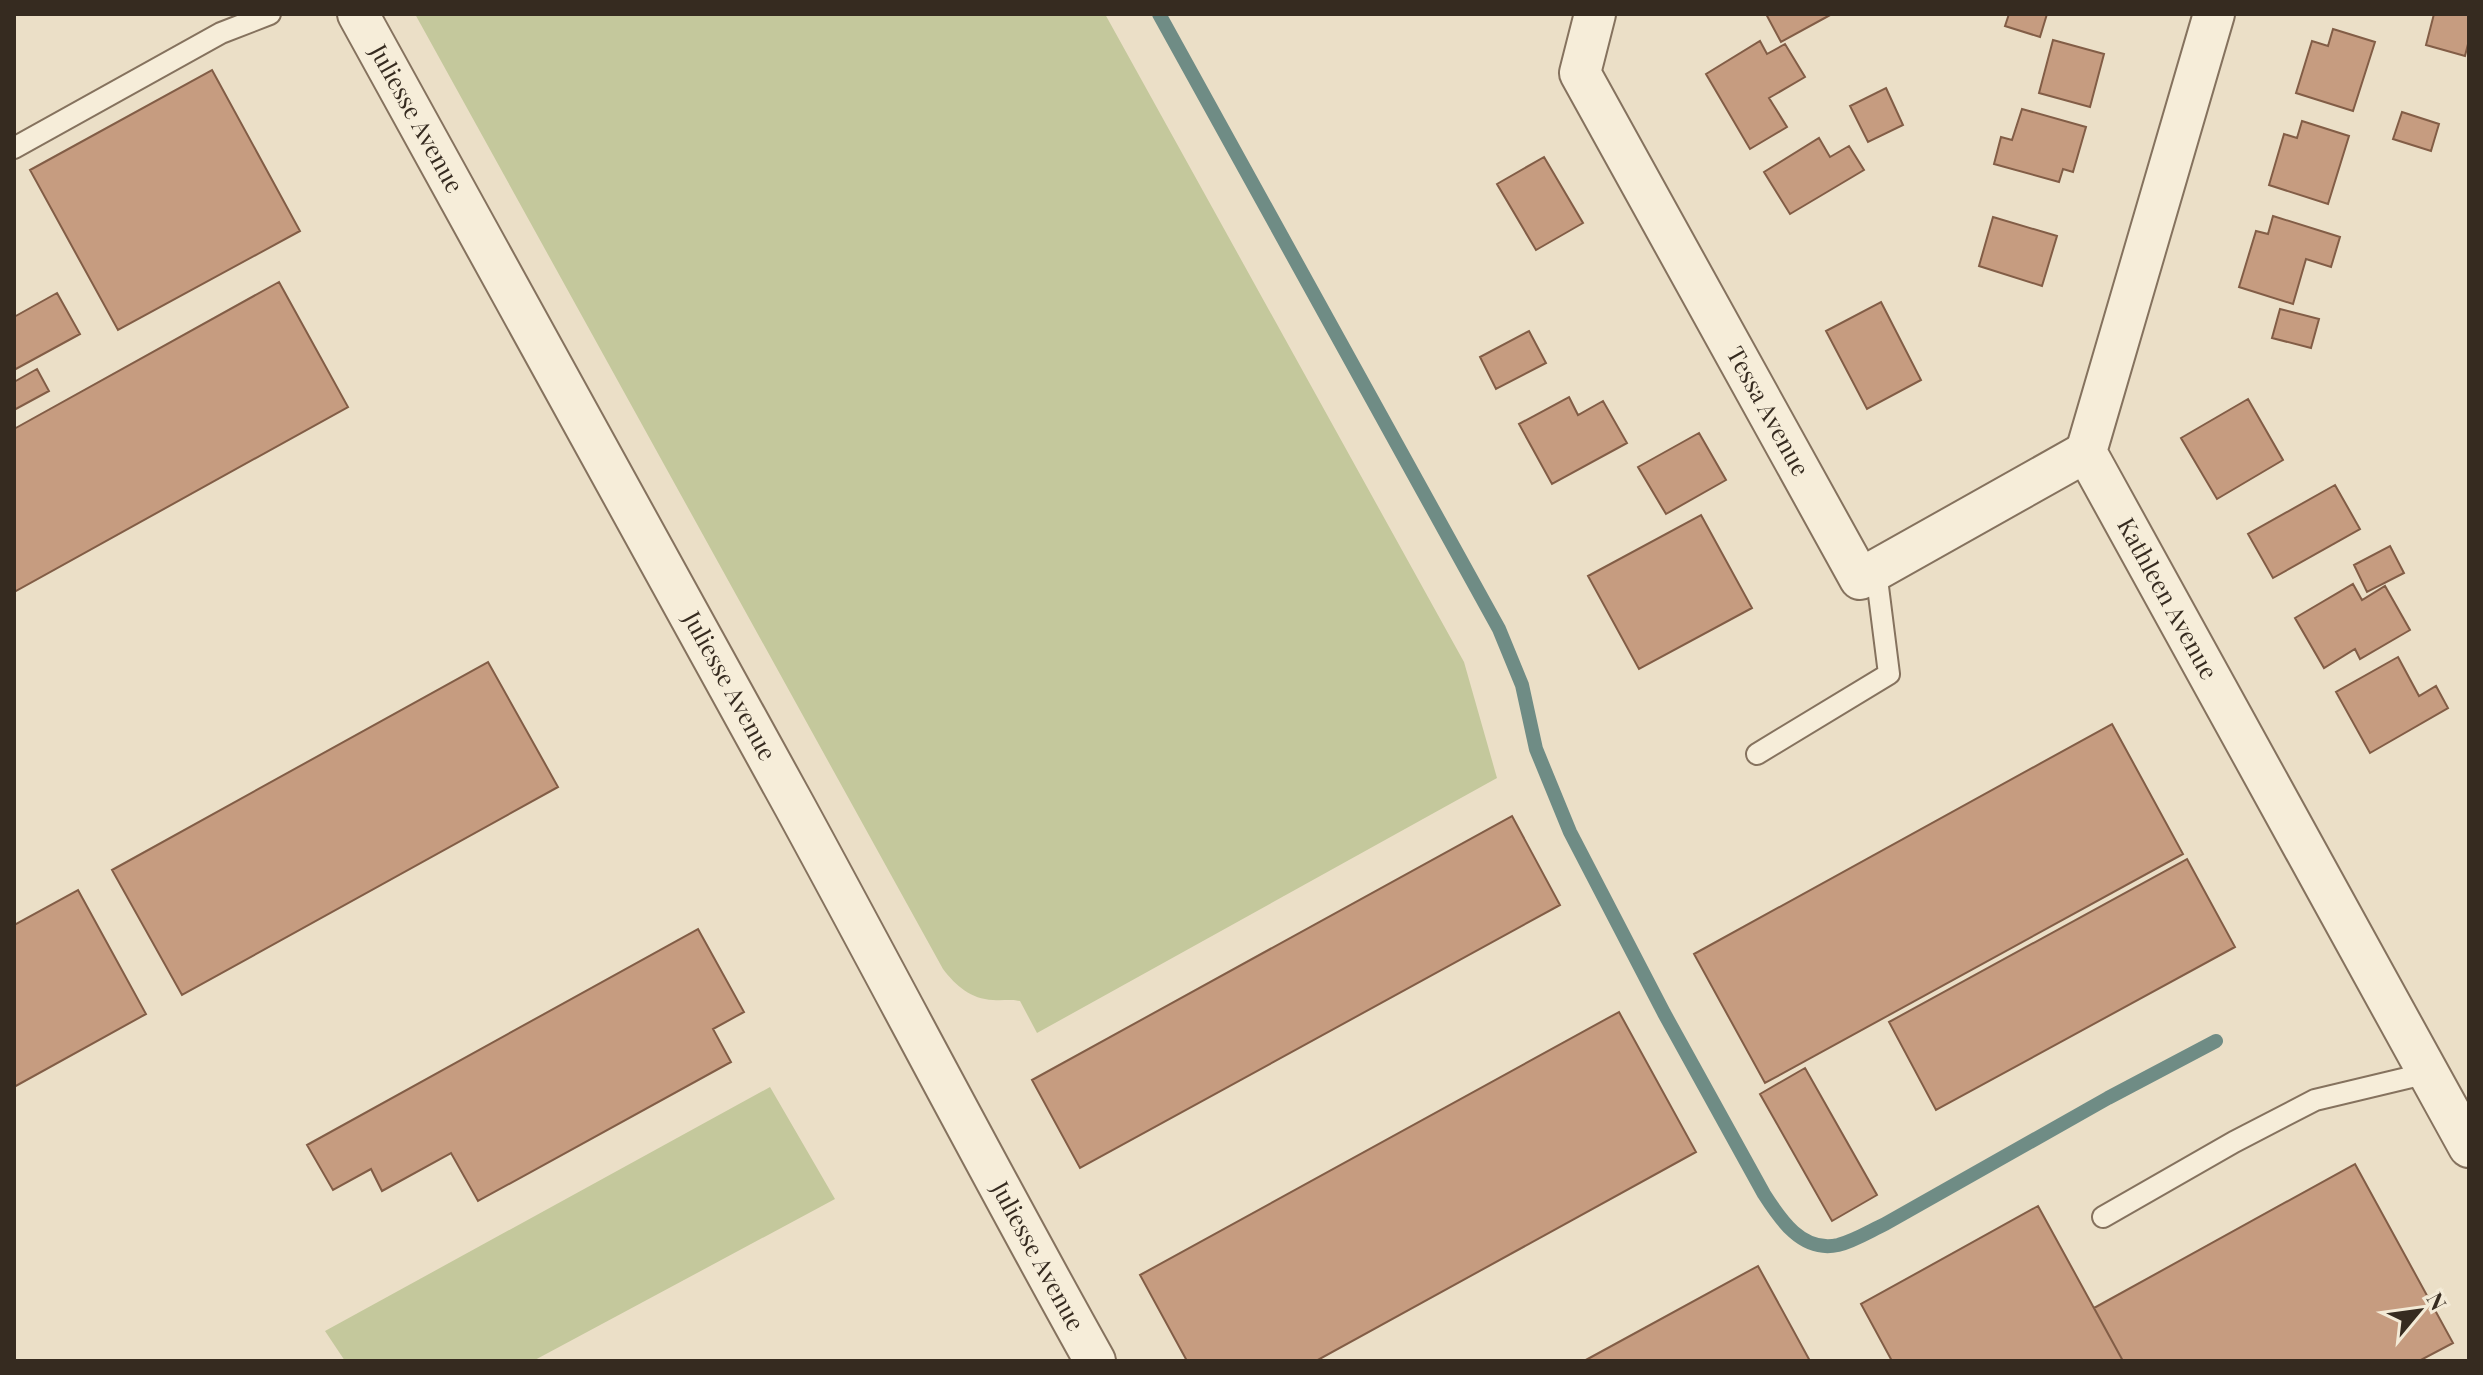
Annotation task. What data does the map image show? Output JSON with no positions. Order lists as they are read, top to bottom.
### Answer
{
  "streets": {
    "street": ["Juliesse Avenue", "Tessa Avenue", "Kathleen Avenue"]
  },
  "north": "top right"
}
